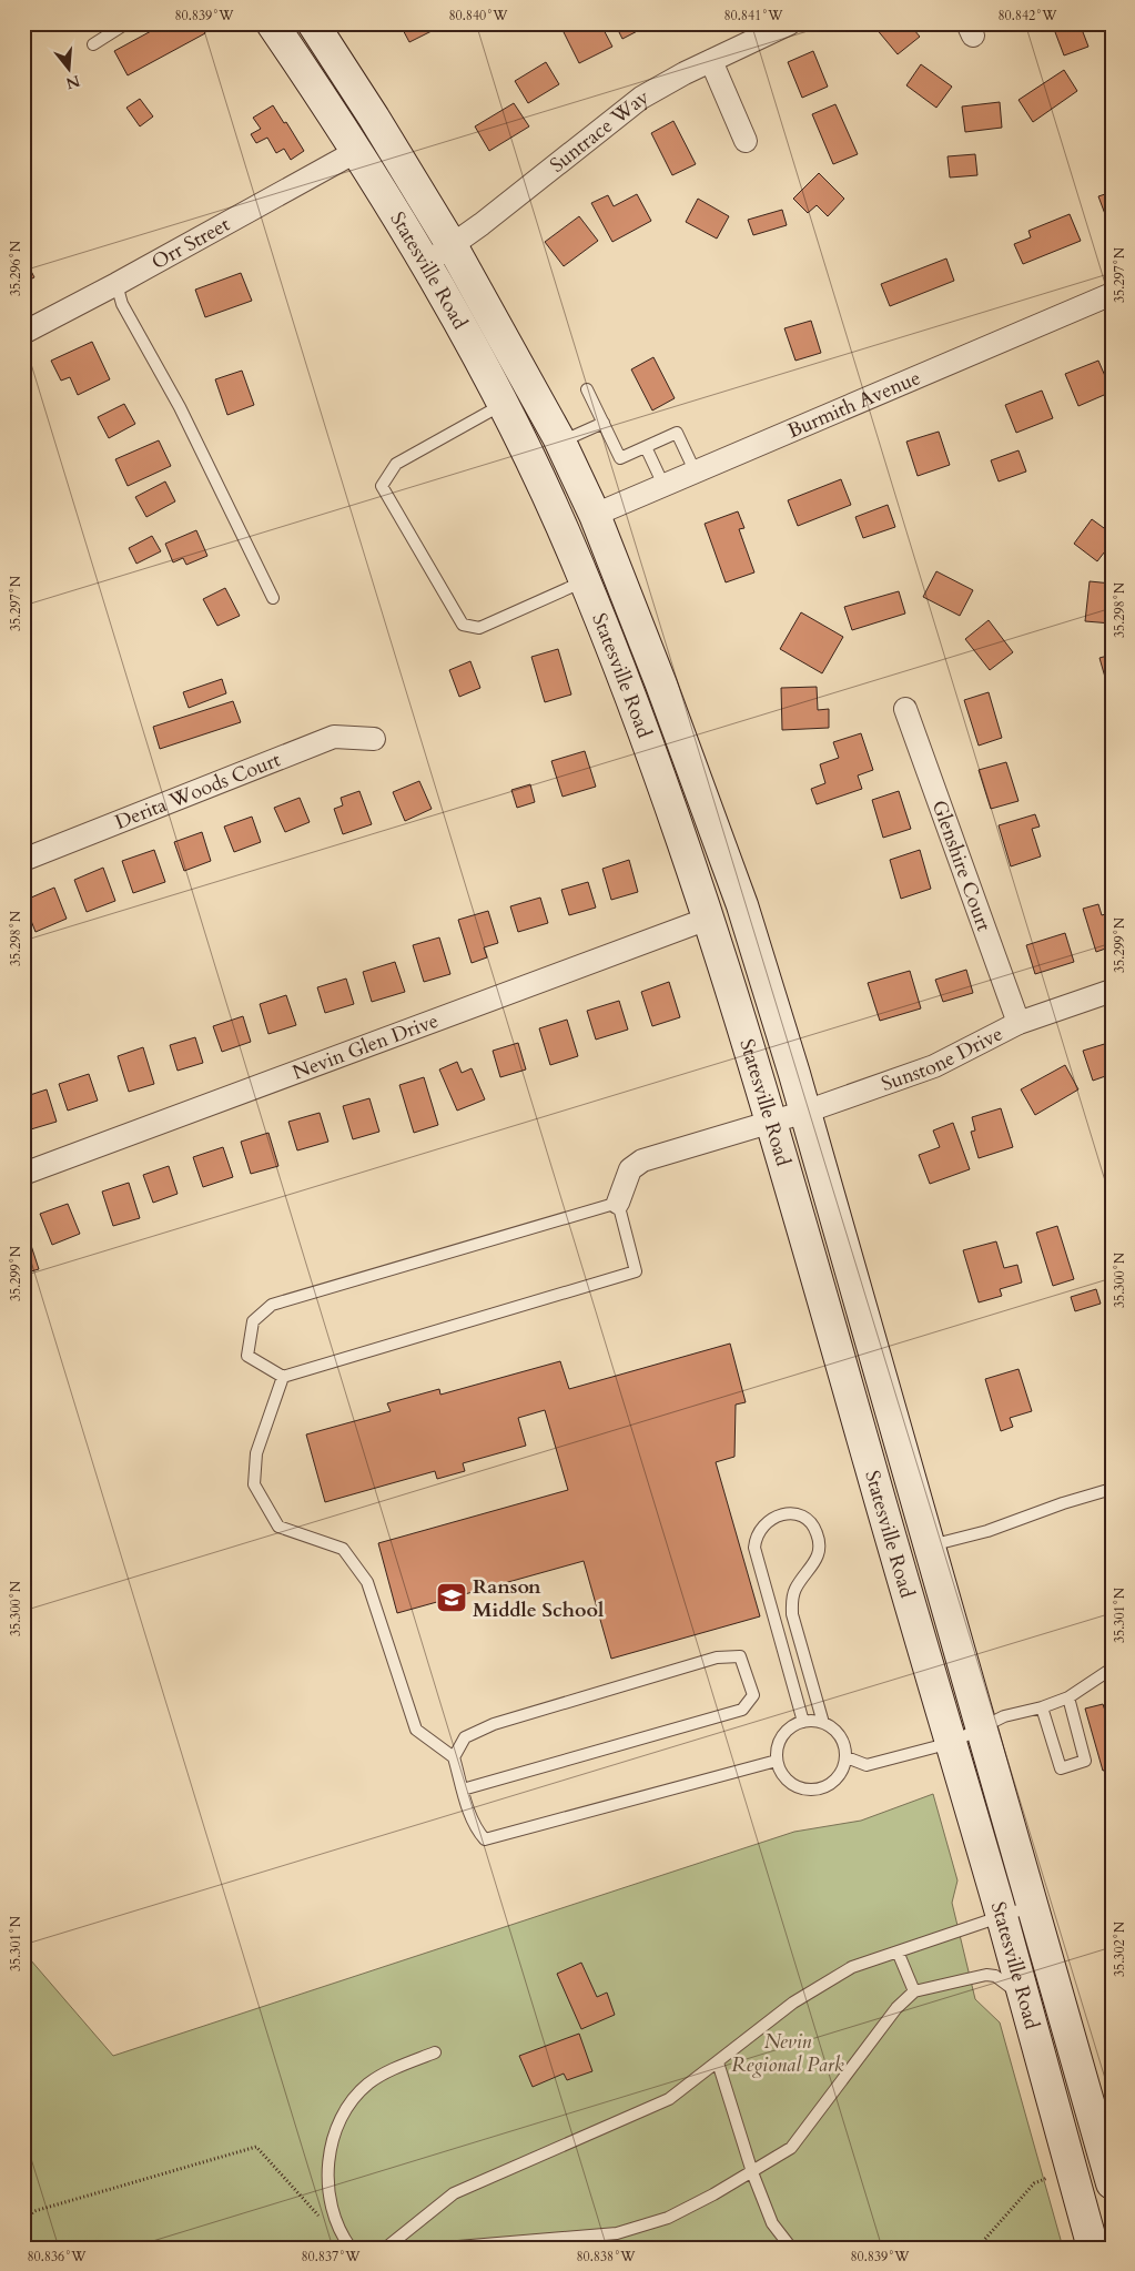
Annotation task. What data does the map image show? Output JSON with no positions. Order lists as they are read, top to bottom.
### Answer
{
  "streets": {
    "main road": ["Statesville Road"],
    "street": [
      "Suntrace Way",
      "Orr Street",
      "Burmith Avenue",
      "Derita Woods Court",
      "Glenshire Court",
      "Nevin Glen Drive",
      "Sunstone Drive"
    ]
  },
  "crossings": [
    ["Suntrace Way", "Statesville Road"],
    ["Orr Street", "Statesville Road"],
    ["Statesville Road", "Burmith Avenue"],
    ["Statesville Road", "Nevin Glen Drive"],
    ["Statesville Road", "Sunstone Drive"],
    ["Glenshire Court", "Sunstone Drive"]
  ],
  "parks": ["Nevin Regional Park"],
  "places": {
    "school or university": ["Ranson Middle School"]
  },
  "north": "bottom",
  "coordinates": [
    "80.839°W",
    "80.840°W",
    "80.841°W",
    "80.842°W",
    "35.296°N",
    "35.297°N",
    "35.298°N",
    "35.299°N",
    "35.300°N",
    "35.301°N",
    "35.302°N",
    "80.836°W",
    "80.837°W",
    "80.838°W"
  ]
}
